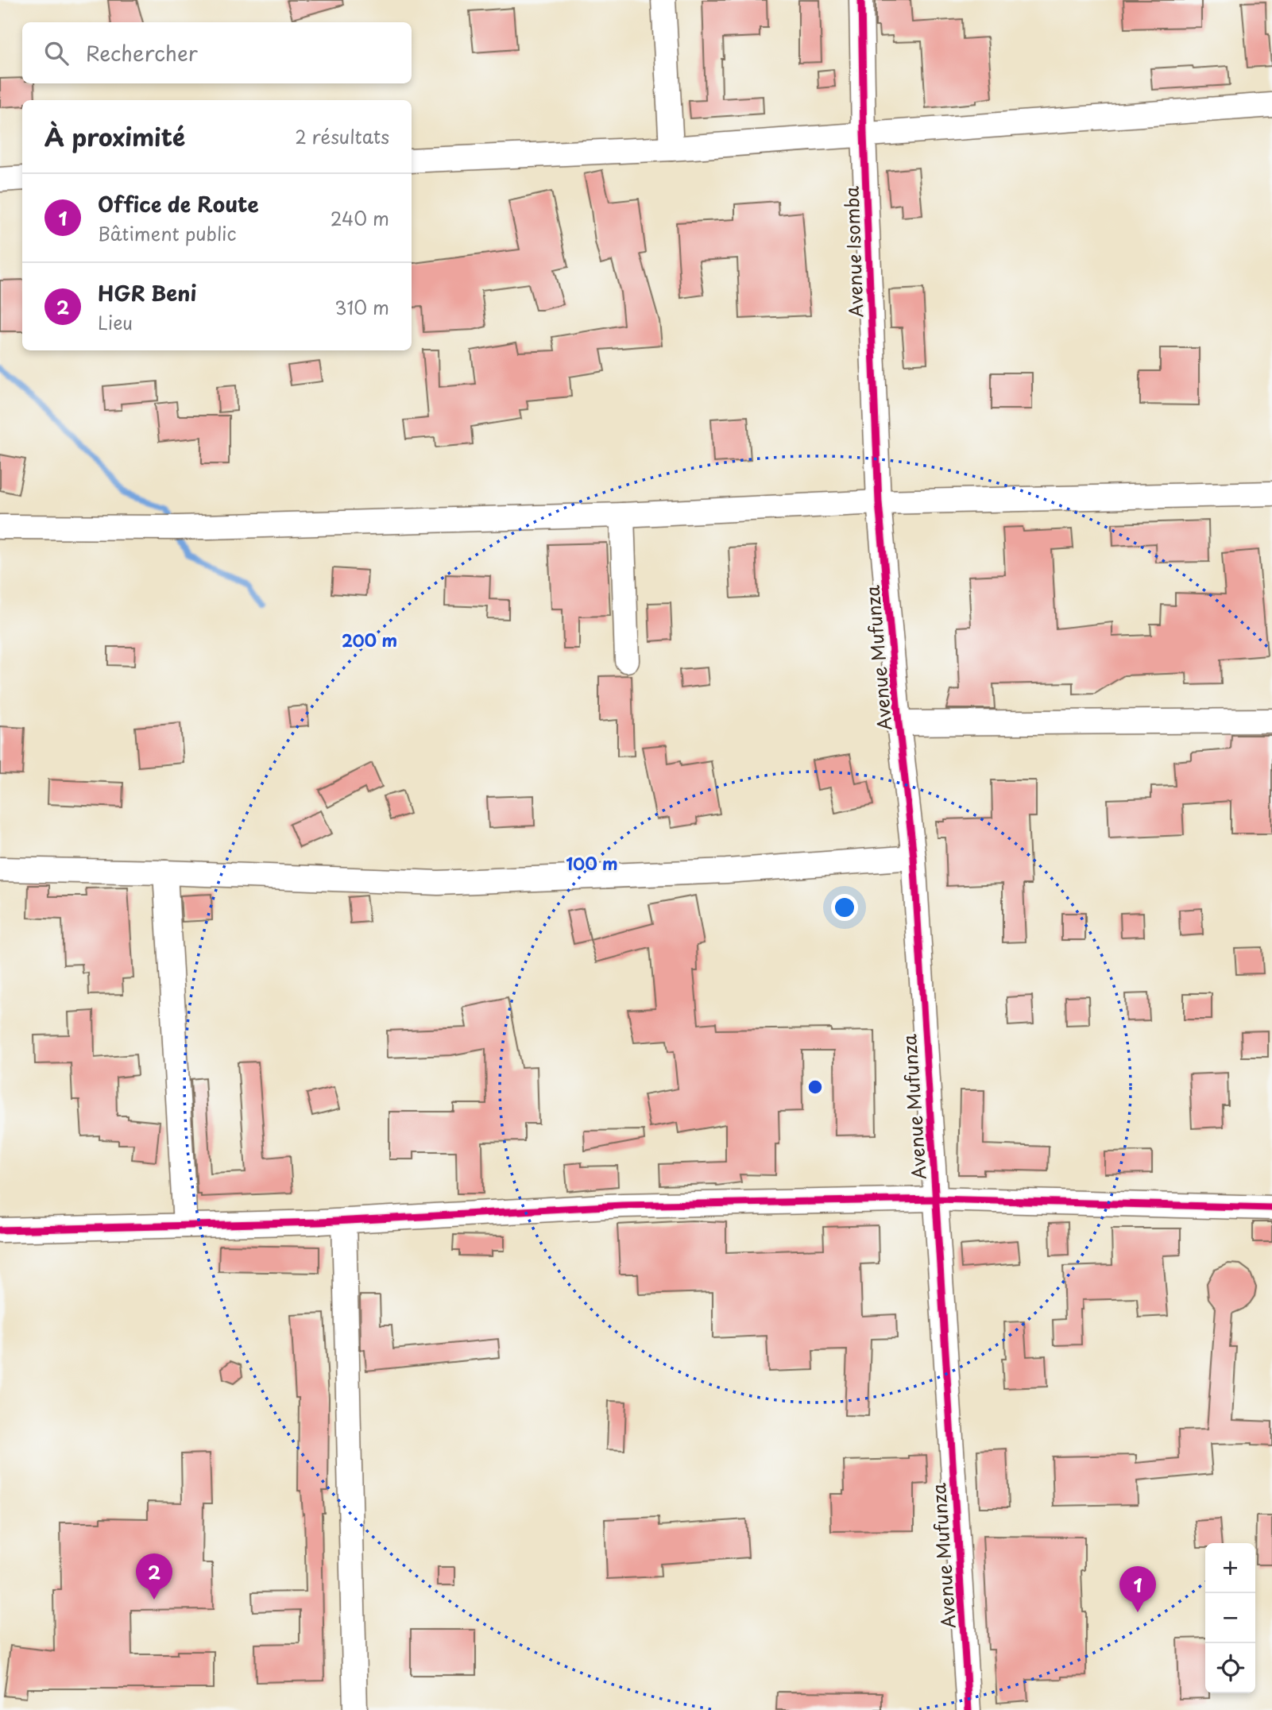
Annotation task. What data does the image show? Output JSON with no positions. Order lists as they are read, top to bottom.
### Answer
{
  "streets": {
    "street": ["Avenue Isomba", "Avenue Mufunza"]
  },
  "crossings": [
    ["Avenue Isomba", "Avenue Mufunza"]
  ],
  "page": {
    "search": "Rechercher",
    "heading": ["À proximité", "2 résultats"],
    "list": [
      {
        "mark": "1",
        "name": "Office de Route",
        "note": "Bâtiment public",
        "value": "240 m"
      },
      {
        "mark": "2",
        "name": "HGR Beni",
        "note": "Lieu",
        "value": "310 m"
      }
    ],
    "map_buttons": ["+", "−"],
    "pins": ["2", "1"]
  },
  "rings": ["200 m", "100 m"]
}
